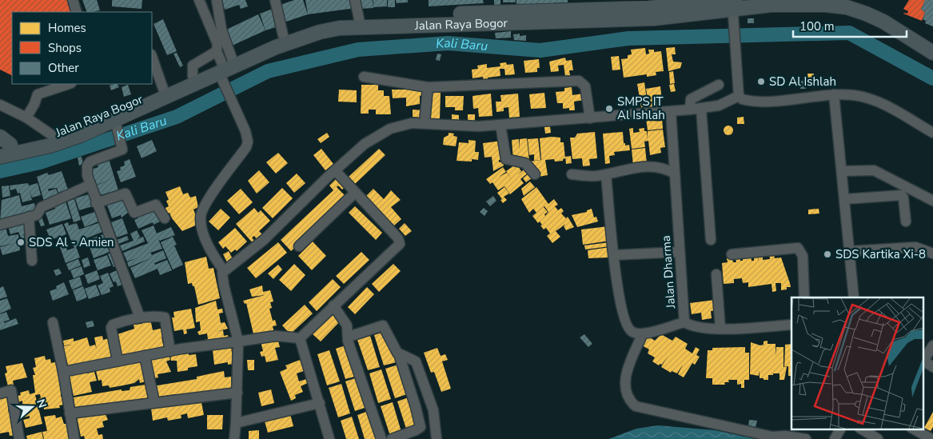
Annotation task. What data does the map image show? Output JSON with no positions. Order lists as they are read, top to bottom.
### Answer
{
  "streets": {
    "highway": ["Jalan Raya Bogor"],
    "street": ["Jalan Dharma"]
  },
  "water": ["Kali Baru"],
  "places": [
    "SD Al Ishlah",
    "SMPS IT Al Ishlah",
    "SDS Al - Amien",
    "SDS Kartika Xi-8"
  ],
  "legend": ["Homes", "Shops", "Other"],
  "scale_bar": "100 m",
  "north": "right"
}
